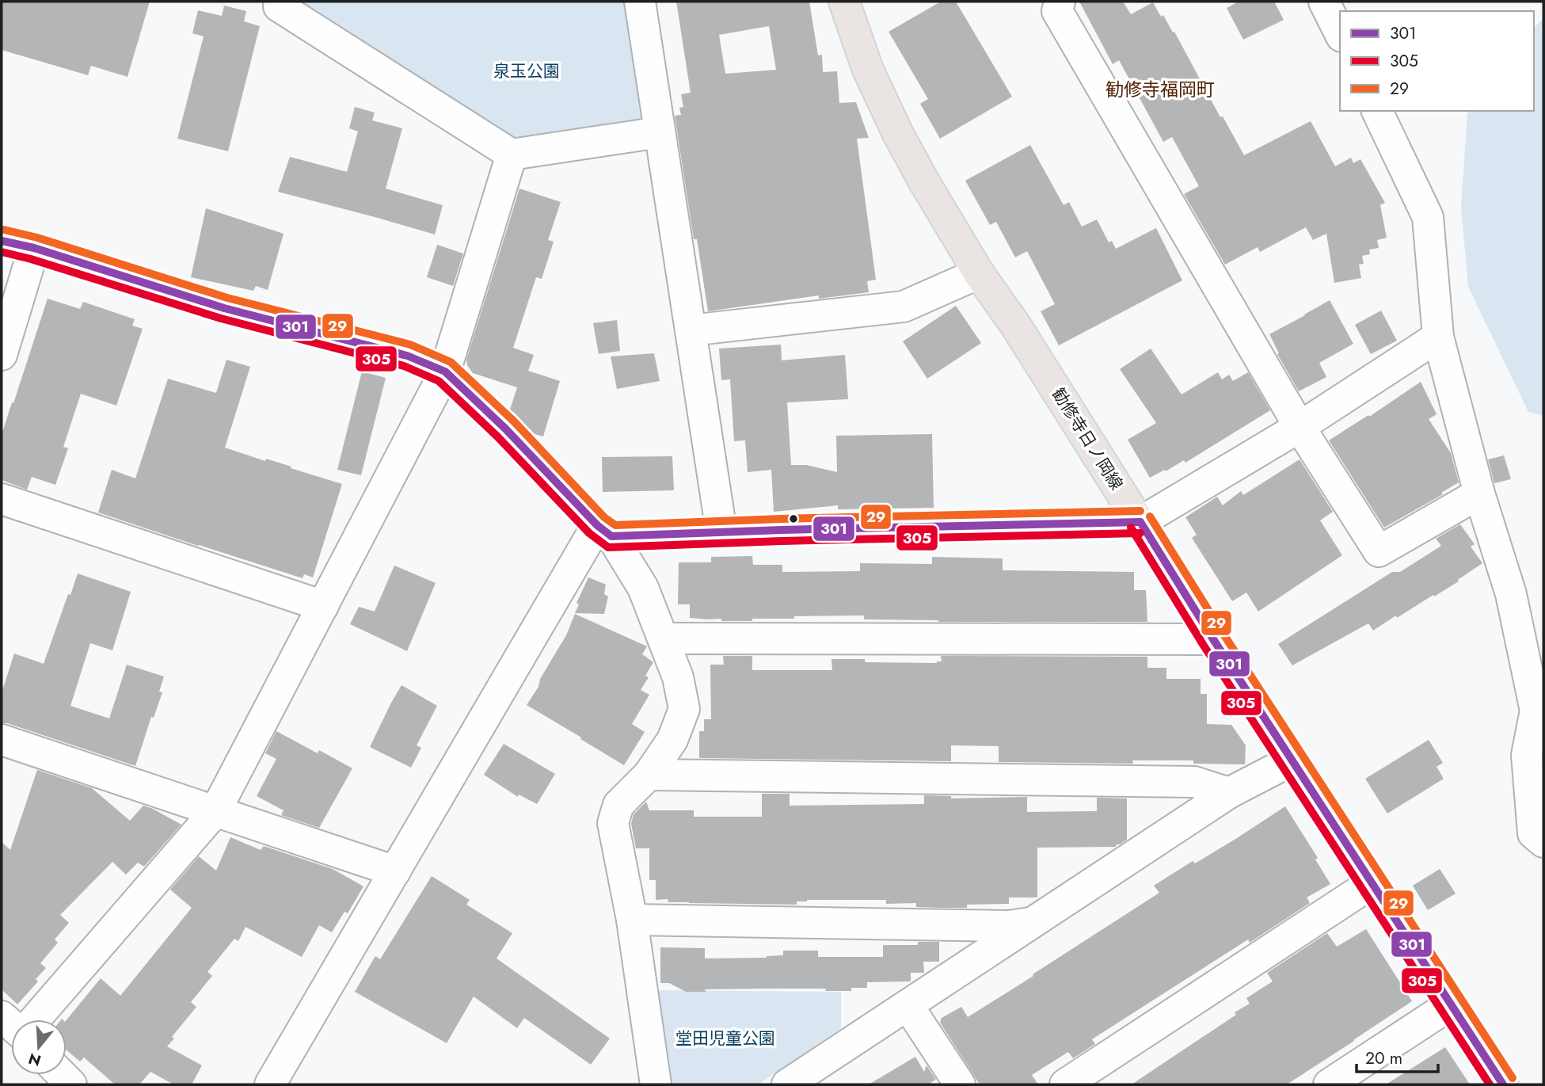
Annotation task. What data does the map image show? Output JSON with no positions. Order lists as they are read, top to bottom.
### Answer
{
  "streets": {
    "main road": ["勧修寺日ノ岡線"]
  },
  "districts": ["勧修寺福岡町"],
  "parks": ["泉玉公園", "堂田児童公園"],
  "lines": ["transit line 29", "transit line 301", "transit line 305"],
  "legend": ["301", "305", "29"],
  "scale_bar": "20 m",
  "north": "bottom"
}
